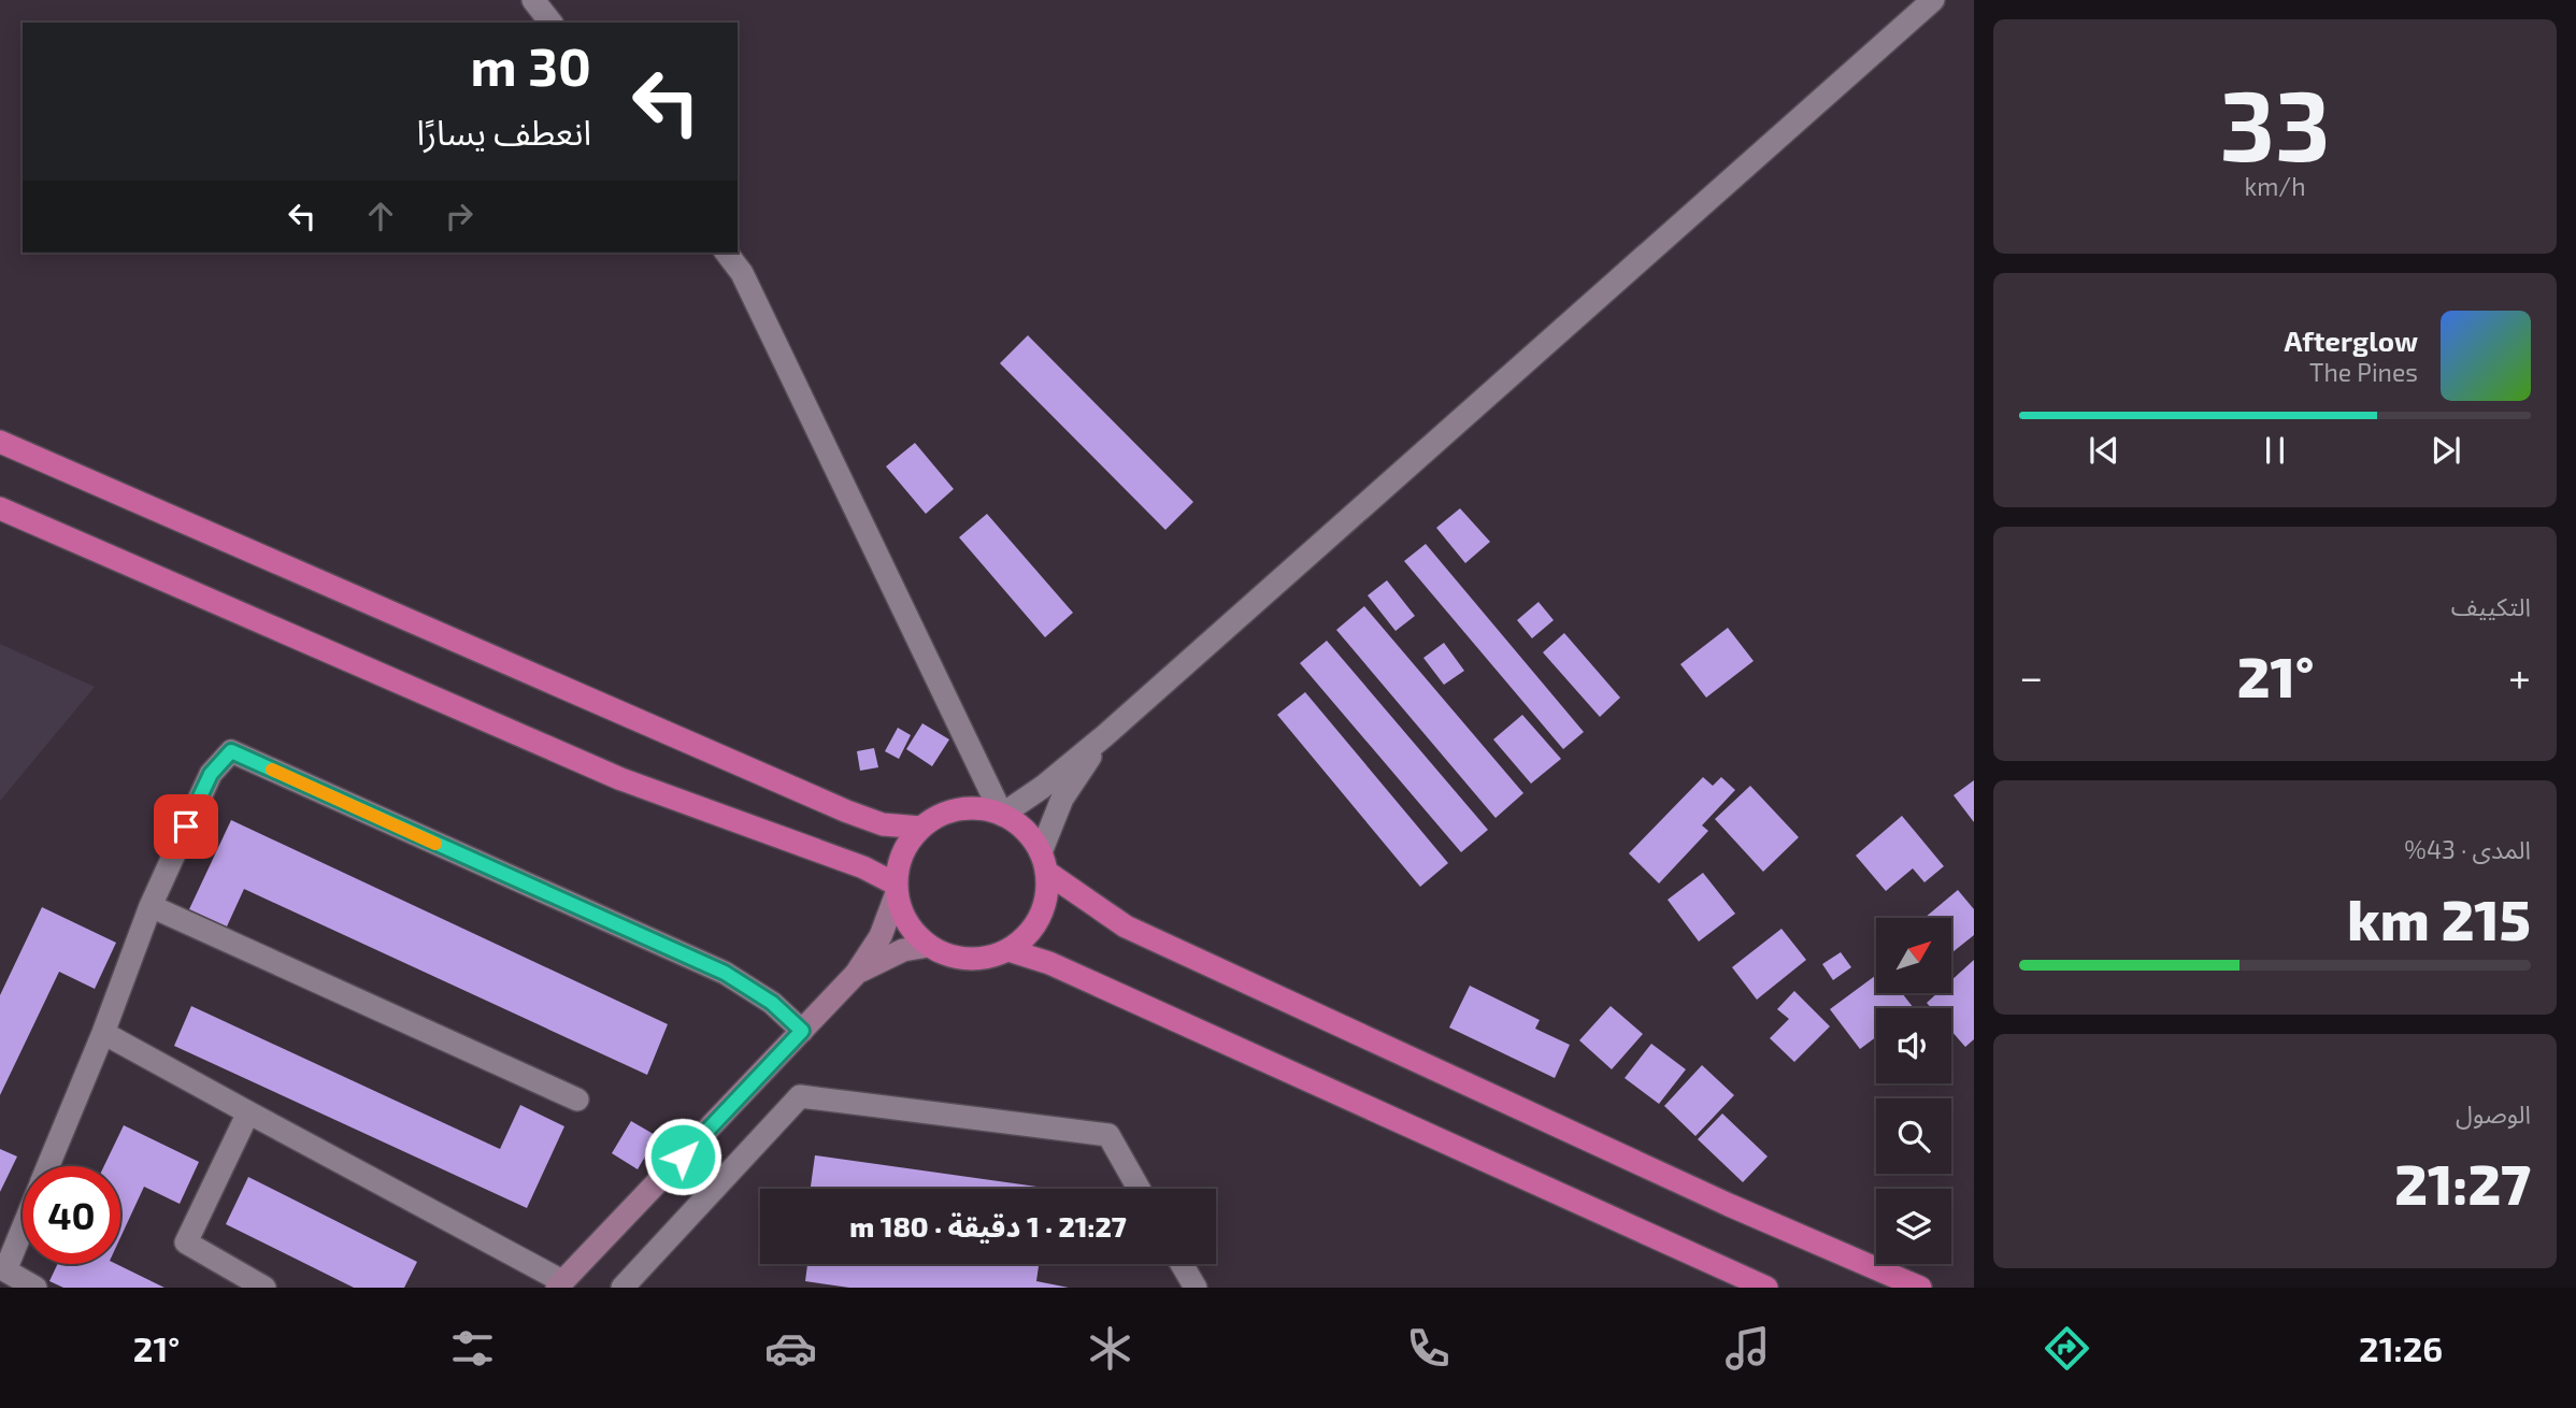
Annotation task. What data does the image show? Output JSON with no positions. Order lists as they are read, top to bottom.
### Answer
{
  "north": "top right",
  "page": {
    "tile": [
      ["33", "km/h"],
      "التكييف",
      ["المدى · 43%", "215 km"],
      ["الوصول", "21:27"]
    ],
    "turn": ["30 m", "انعطف يسارًا"],
    "song": ["Afterglow", "The Pines"],
    "heat": ["−", "21°", "+"],
    "limit": "40",
    "trip": "21:27 · 1 دقيقة · 180 m",
    "tabs": ["21:26", "21°"]
  }
}
